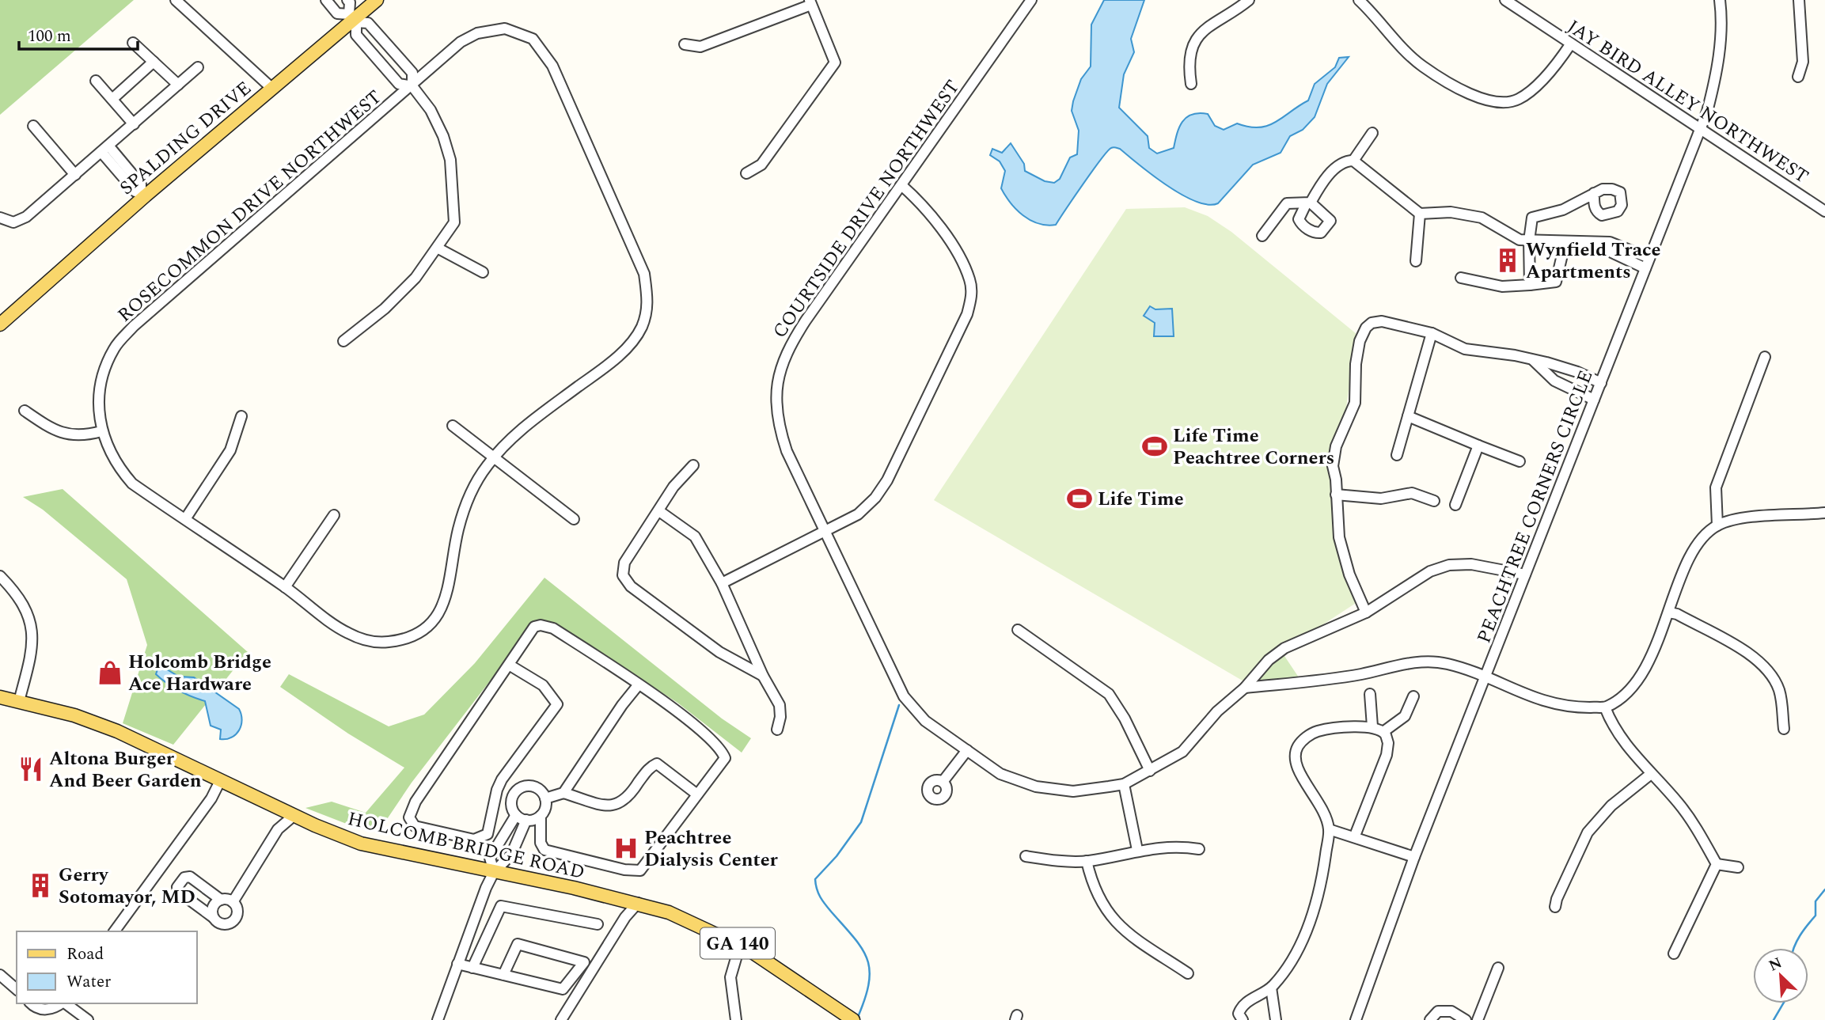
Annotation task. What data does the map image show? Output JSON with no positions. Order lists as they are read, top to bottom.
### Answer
{
  "streets": {
    "main road": ["SPALDING DRIVE", "HOLCOMB BRIDGE ROAD", "GA 140"],
    "street": [
      "JAY BIRD ALLEY NORTHWEST",
      "ROSECOMMON DRIVE NORTHWEST",
      "COURTSIDE DRIVE NORTHWEST",
      "PEACHTREE CORNERS CIRCLE"
    ]
  },
  "crossings": [
    ["JAY BIRD ALLEY NORTHWEST", "PEACHTREE CORNERS CIRCLE"],
    ["COURTSIDE DRIVE NORTHWEST", "PEACHTREE CORNERS CIRCLE"]
  ],
  "places": {
    "building": ["Wynfield Trace Apartments", "Gerry Sotomayor, MD"],
    "sports": ["Life Time Peachtree Corners", "Life Time"],
    "shop": ["Holcomb Bridge Ace Hardware"],
    "restaurant": ["Altona Burger And Beer Garden"],
    "hospital": ["Peachtree Dialysis Center"]
  },
  "legend": ["Road", "Water"],
  "scale_bar": "100 m",
  "north": "top left"
}
